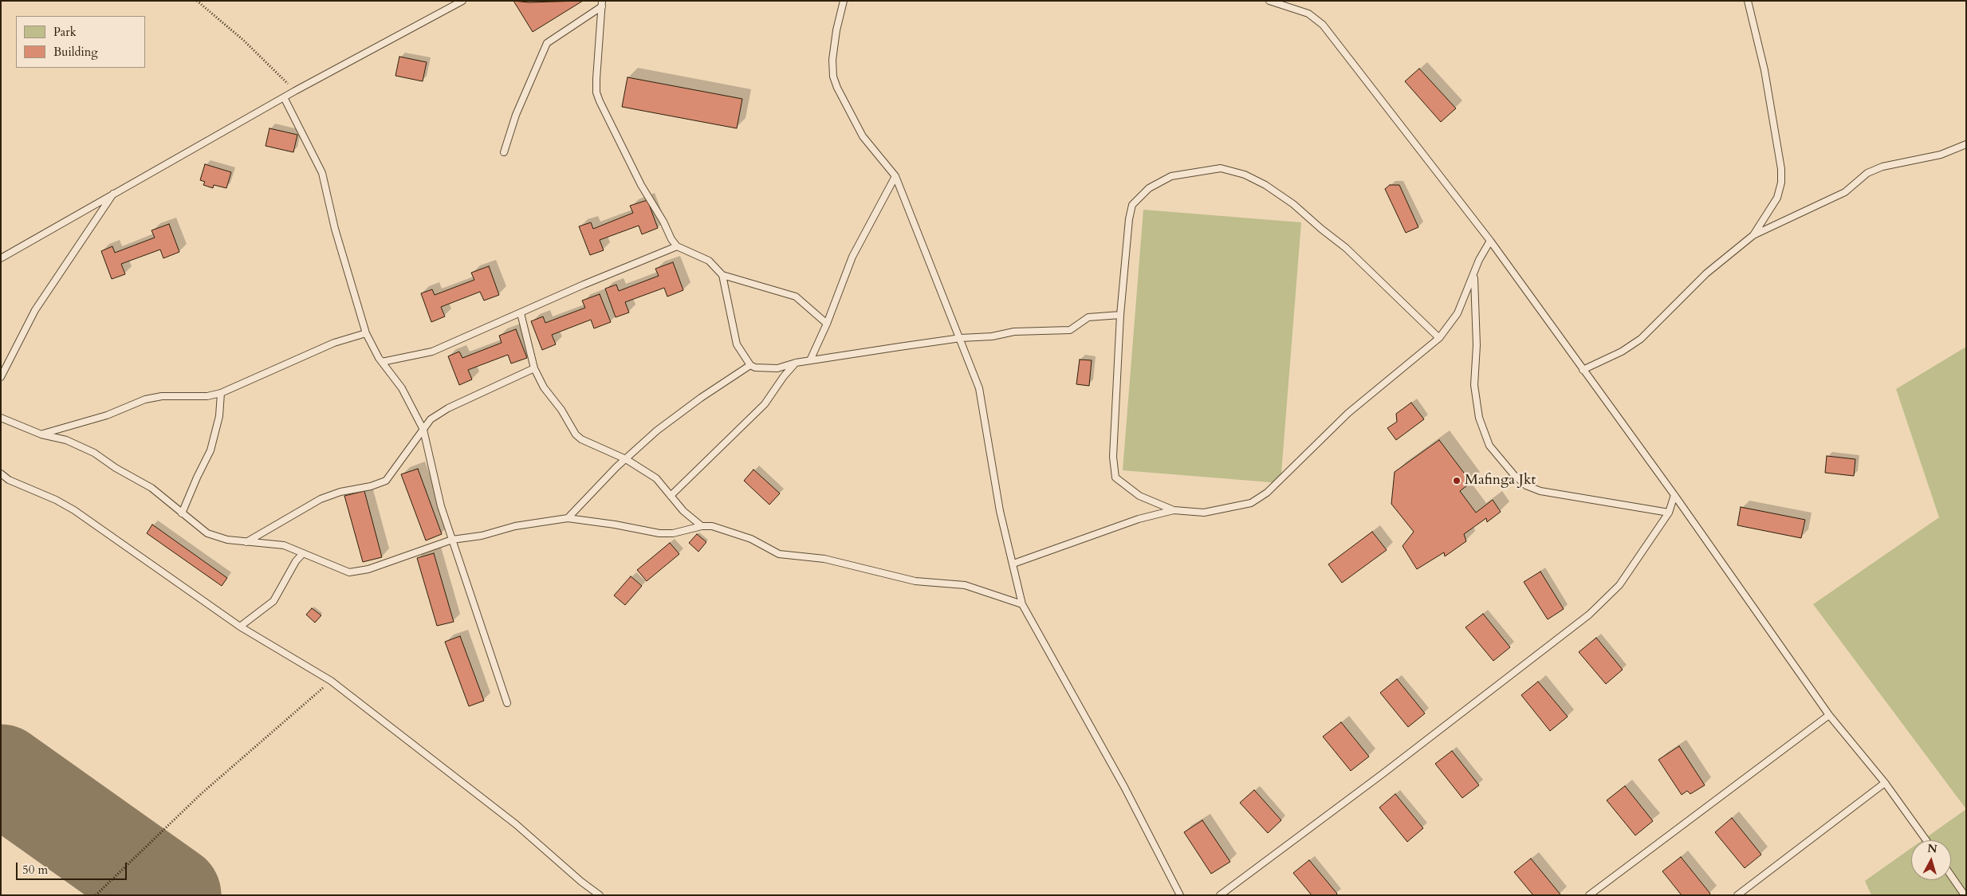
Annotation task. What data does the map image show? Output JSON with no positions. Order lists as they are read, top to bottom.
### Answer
{
  "places": ["Mafinga Jkt"],
  "legend": ["Park", "Building"],
  "scale_bar": "50 m",
  "north": "top"
}
